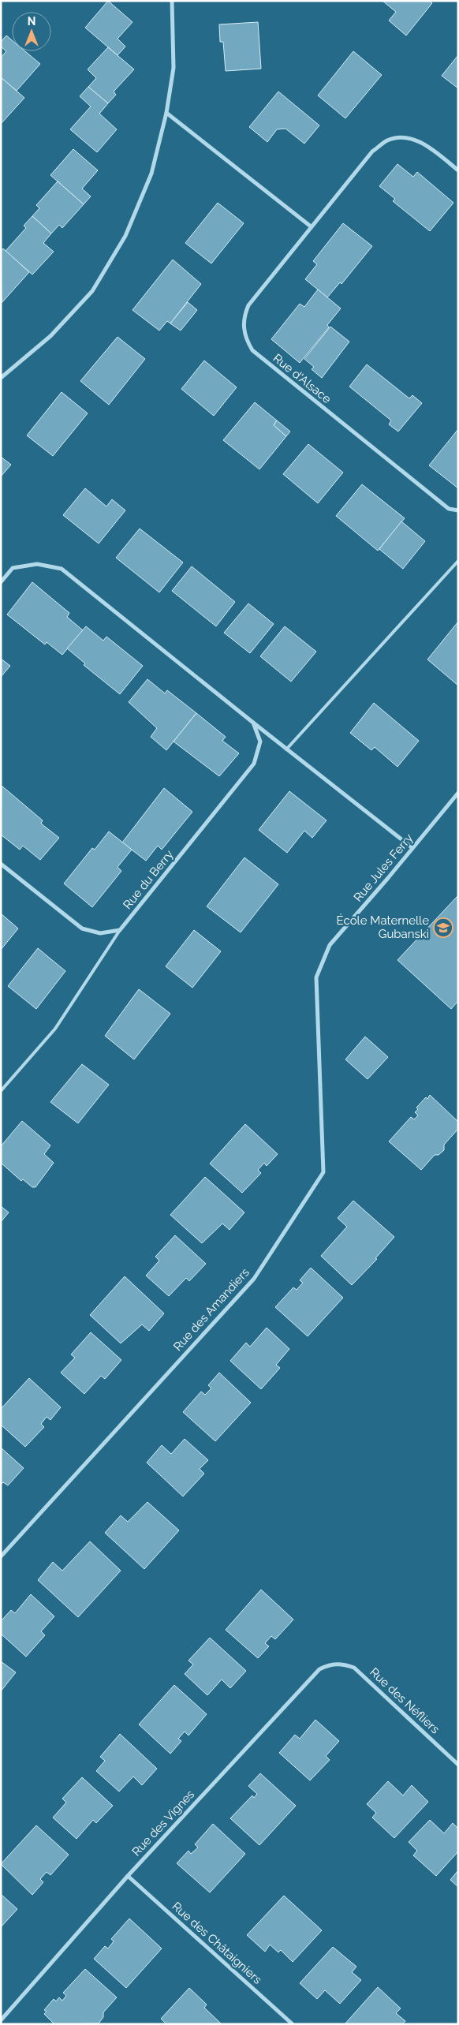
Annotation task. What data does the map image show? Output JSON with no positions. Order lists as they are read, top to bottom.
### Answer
{
  "streets": {
    "street": [
      "Rue d'Alsace",
      "Rue Jules Ferry",
      "Rue du Berry",
      "Rue des Amandiers",
      "Rue des Néfliers",
      "Rue des Vignes",
      "Rue des Châtaigniers"
    ]
  },
  "crossings": [
    ["Rue Jules Ferry", "Rue des Amandiers"],
    ["Rue des Néfliers", "Rue des Vignes"],
    ["Rue des Vignes", "Rue des Châtaigniers"]
  ],
  "places": {
    "school or university": ["École Maternelle Gubanski"]
  },
  "north": "top"
}
